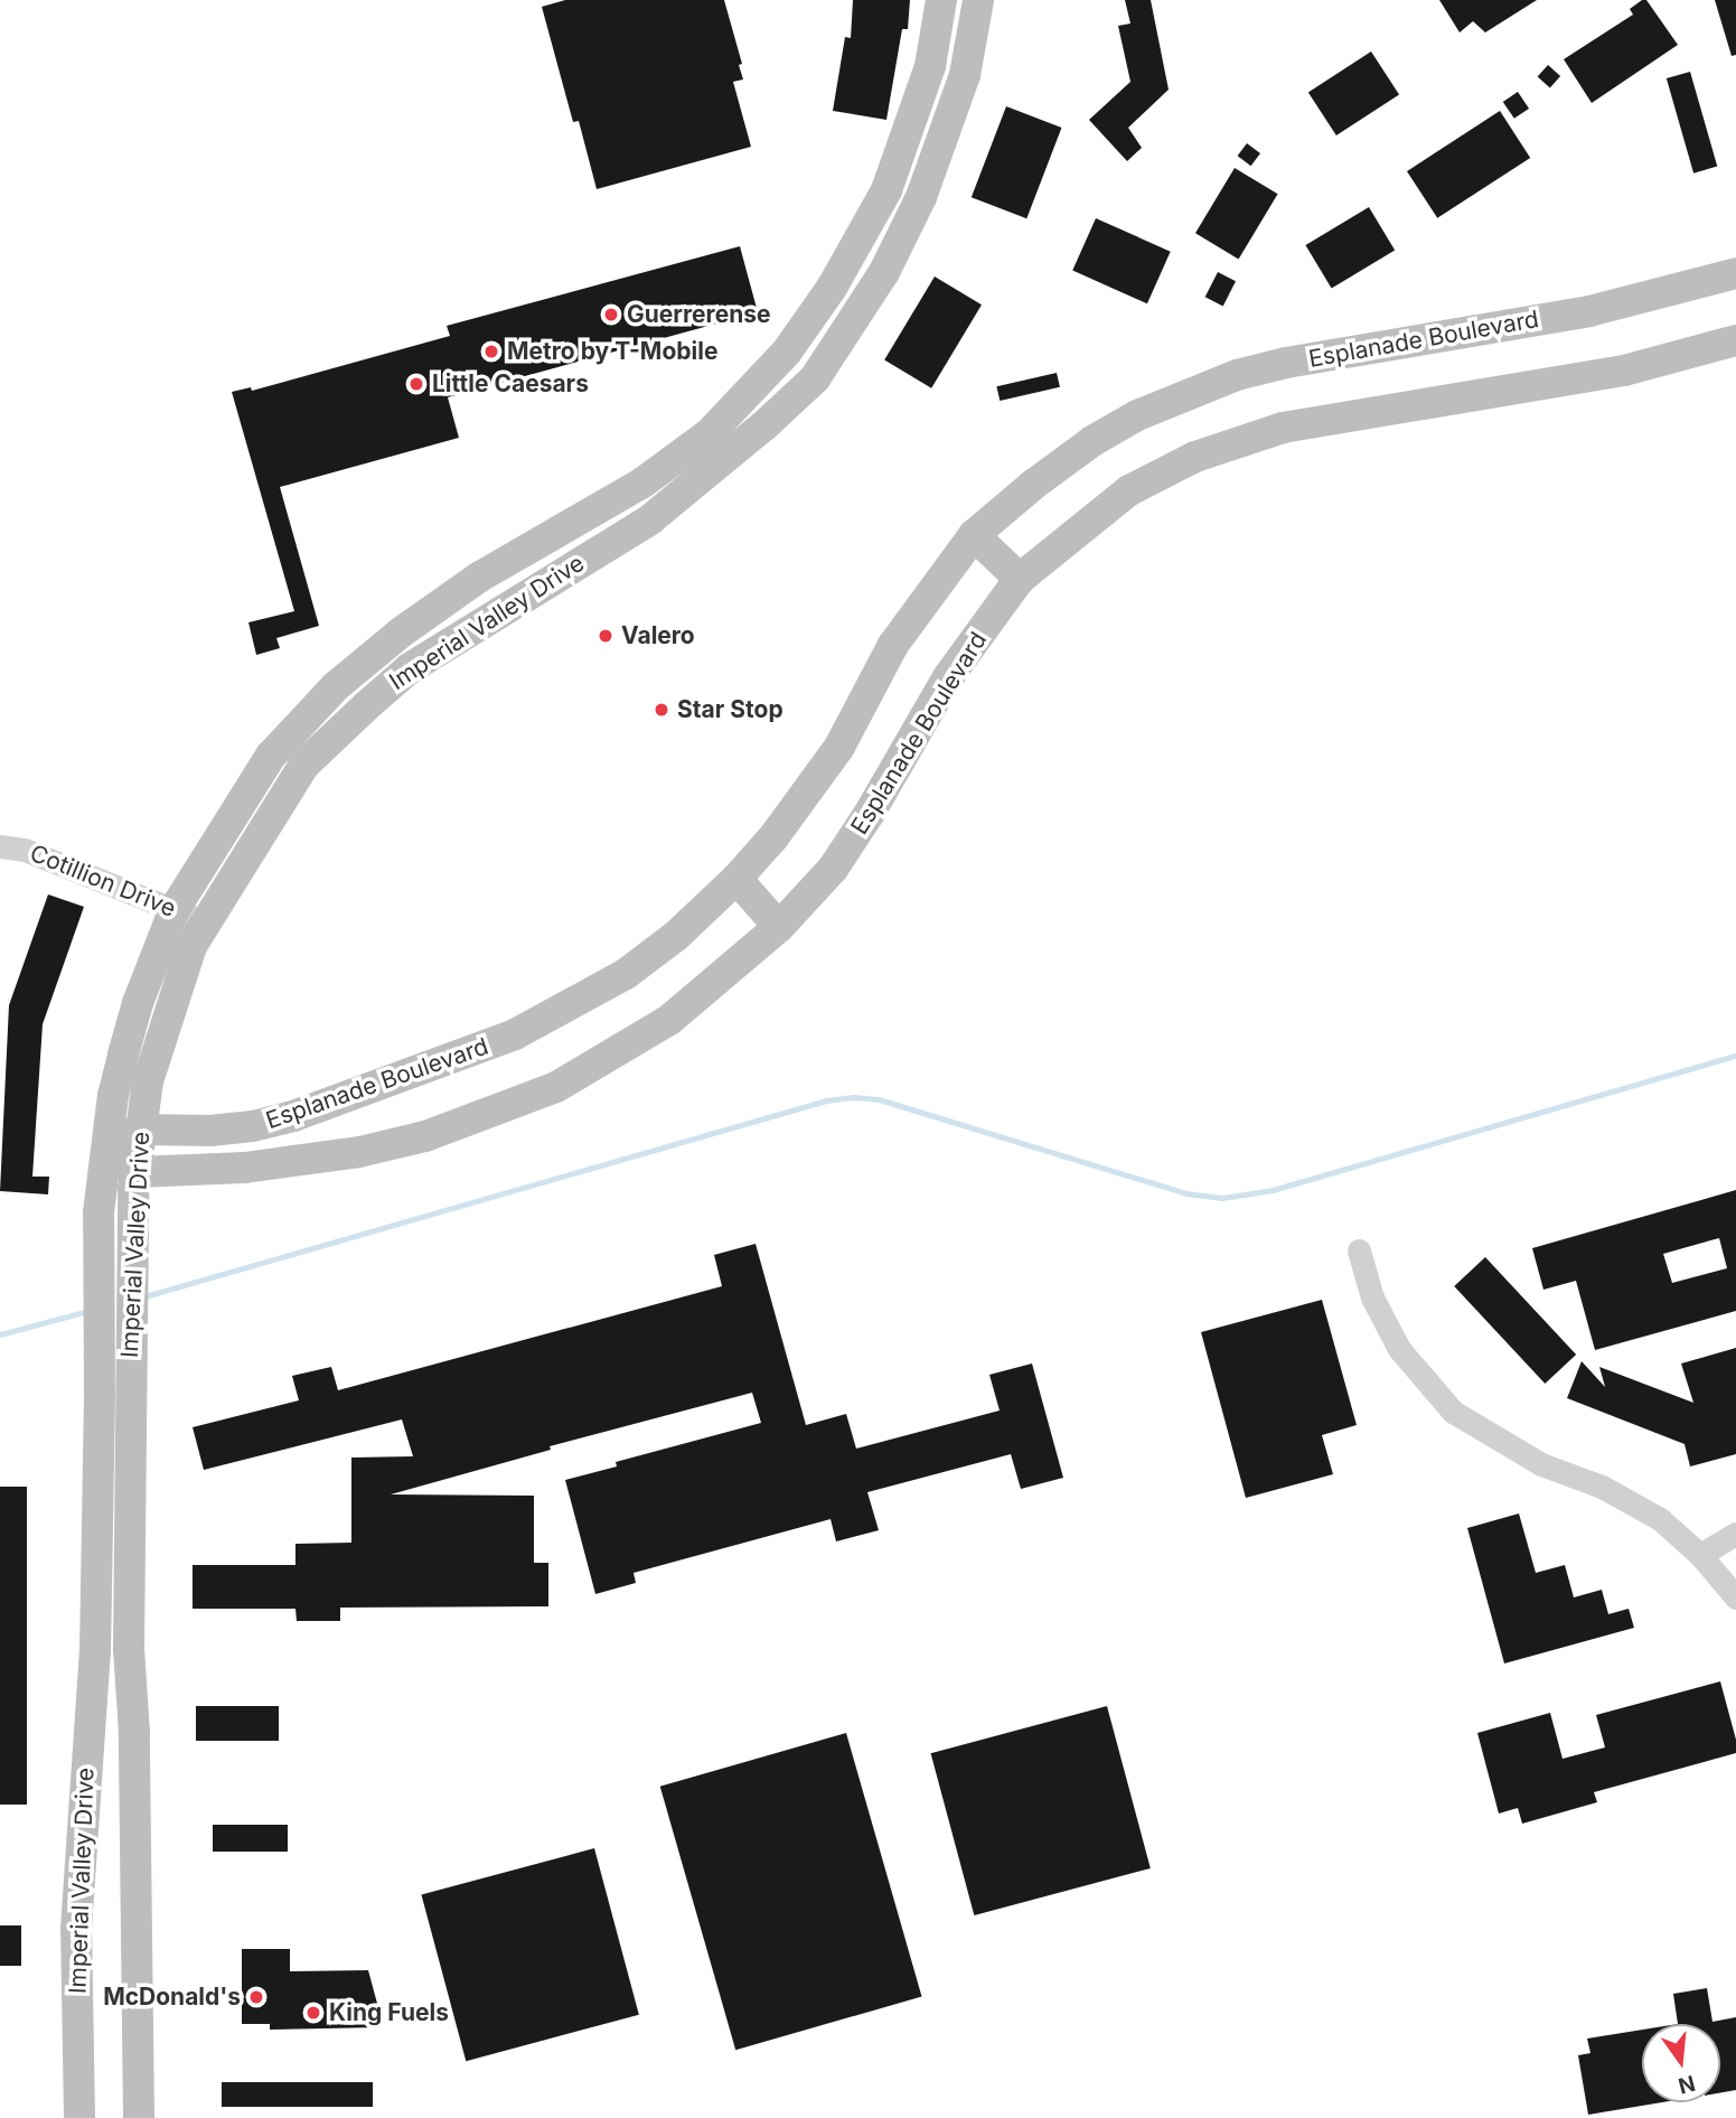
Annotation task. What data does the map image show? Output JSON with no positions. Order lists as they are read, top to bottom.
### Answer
{
  "streets": {
    "main road": ["Esplanade Boulevard", "Imperial Valley Drive"],
    "street": ["Cotillion Drive"]
  },
  "crossings": [
    ["Esplanade Boulevard", "Imperial Valley Drive"],
    ["Imperial Valley Drive", "Cotillion Drive"]
  ],
  "places": [
    "Guerrerense",
    "Metro by T-Mobile",
    "Little Caesars",
    "Valero",
    "Star Stop",
    "McDonald's",
    "King Fuels"
  ],
  "north": "bottom"
}
